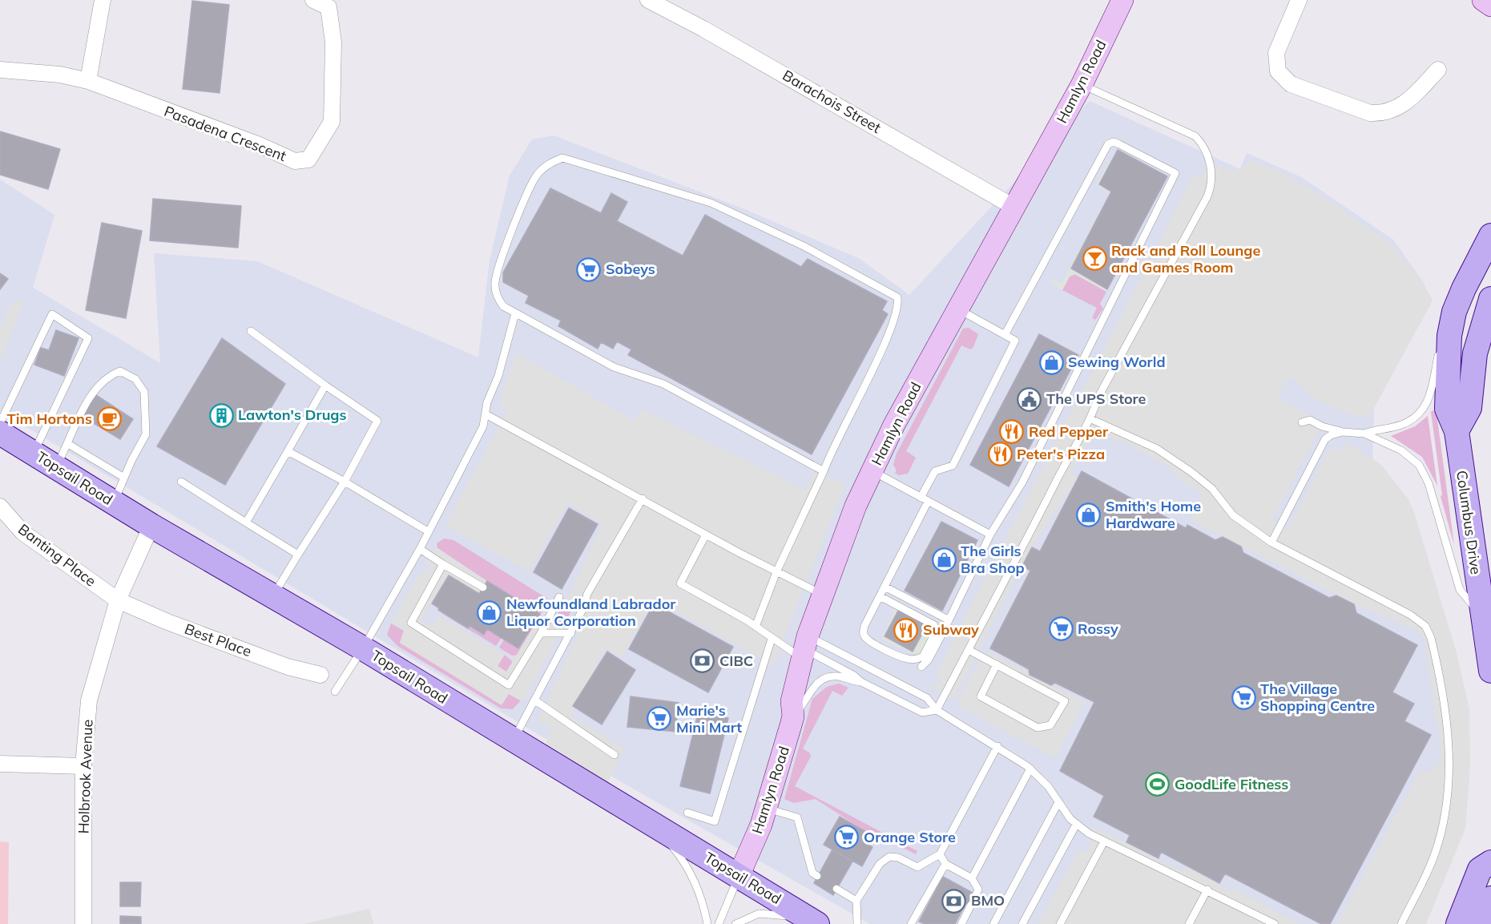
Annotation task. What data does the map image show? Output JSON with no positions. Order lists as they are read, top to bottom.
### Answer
{
  "streets": {
    "main road": ["Topsail Road", "Columbus Drive"],
    "street": [
      "Hamlyn Road",
      "Barachois Street",
      "Pasadena Crescent",
      "Banting Place",
      "Best Place",
      "Holbrook Avenue"
    ]
  },
  "crossings": [
    ["Hamlyn Road", "Barachois Street"],
    ["Hamlyn Road", "Topsail Road"],
    ["Topsail Road", "Holbrook Avenue"],
    ["Banting Place", "Best Place"],
    ["Banting Place", "Holbrook Avenue"],
    ["Best Place", "Holbrook Avenue"]
  ],
  "places": {
    "bar": ["Rack and Roll Lounge and Games Room"],
    "supermarket": [
      "Sobeys",
      "Rossy",
      "The Village Shopping Centre",
      "Marie's Mini Mart",
      "Orange Store"
    ],
    "shop": [
      "Sewing World",
      "Smith's Home Hardware",
      "The Girls Bra Shop",
      "Newfoundland Labrador Liquor Corporation"
    ],
    "public building": ["The UPS Store"],
    "building": ["Lawton's Drugs"],
    "cafe": ["Tim Hortons"],
    "restaurant": ["Red Pepper", "Peter's Pizza", "Subway"],
    "bank": ["CIBC", "BMO"],
    "sports": ["GoodLife Fitness"]
  }
}
